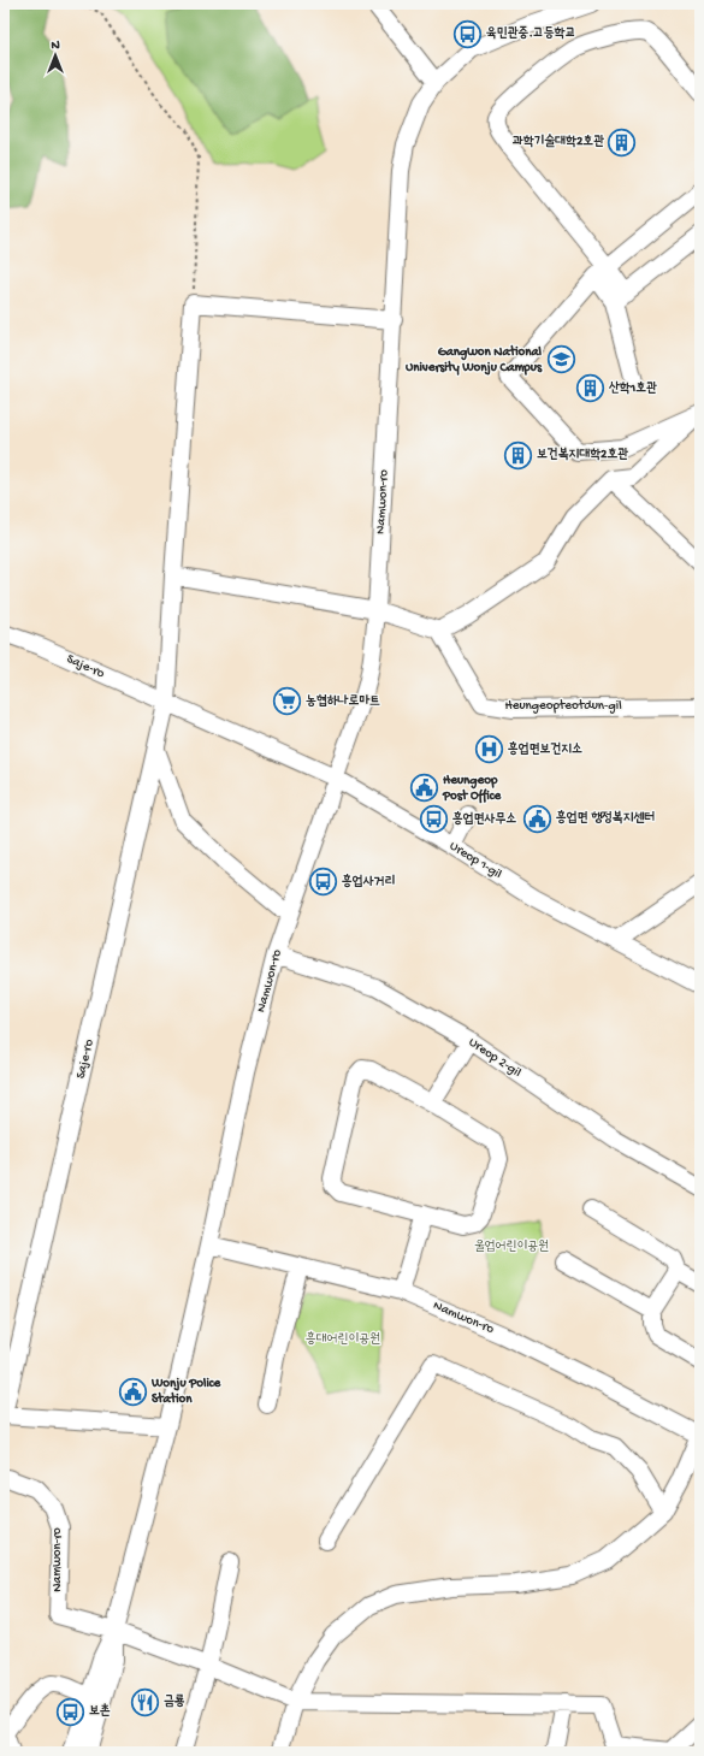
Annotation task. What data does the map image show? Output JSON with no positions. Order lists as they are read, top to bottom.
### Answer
{
  "streets": {
    "street": [
      "Namwon-ro",
      "Saje-ro",
      "Heungeopteotdun-gil",
      "Ureop 1-gil",
      "Ureop 2-gil"
    ]
  },
  "crossings": [
    ["Namwon-ro", "Saje-ro"],
    ["Namwon-ro", "Ureop 1-gil"],
    ["Namwon-ro", "Ureop 2-gil"],
    ["Saje-ro", "Ureop 1-gil"]
  ],
  "parks": ["울업어린이공원", "흥대어린이공원"],
  "places": {
    "bus stop": [
      "육민관중.고등학교",
      "흥업면사무소",
      "흥업사거리",
      "보촌"
    ],
    "building": ["과학기술대학2호관", "산학1호관", "보건복지대학2호관"],
    "school or university": ["Gangwon National University Wonju Campus"],
    "supermarket": ["농협하나로마트"],
    "hospital": ["흥업면보건지소"],
    "public building": ["Heungeop Post Office", "흥업면 행정복지센터", "Wonju Police Station"],
    "restaurant": ["금룡"]
  },
  "north": "top"
}
